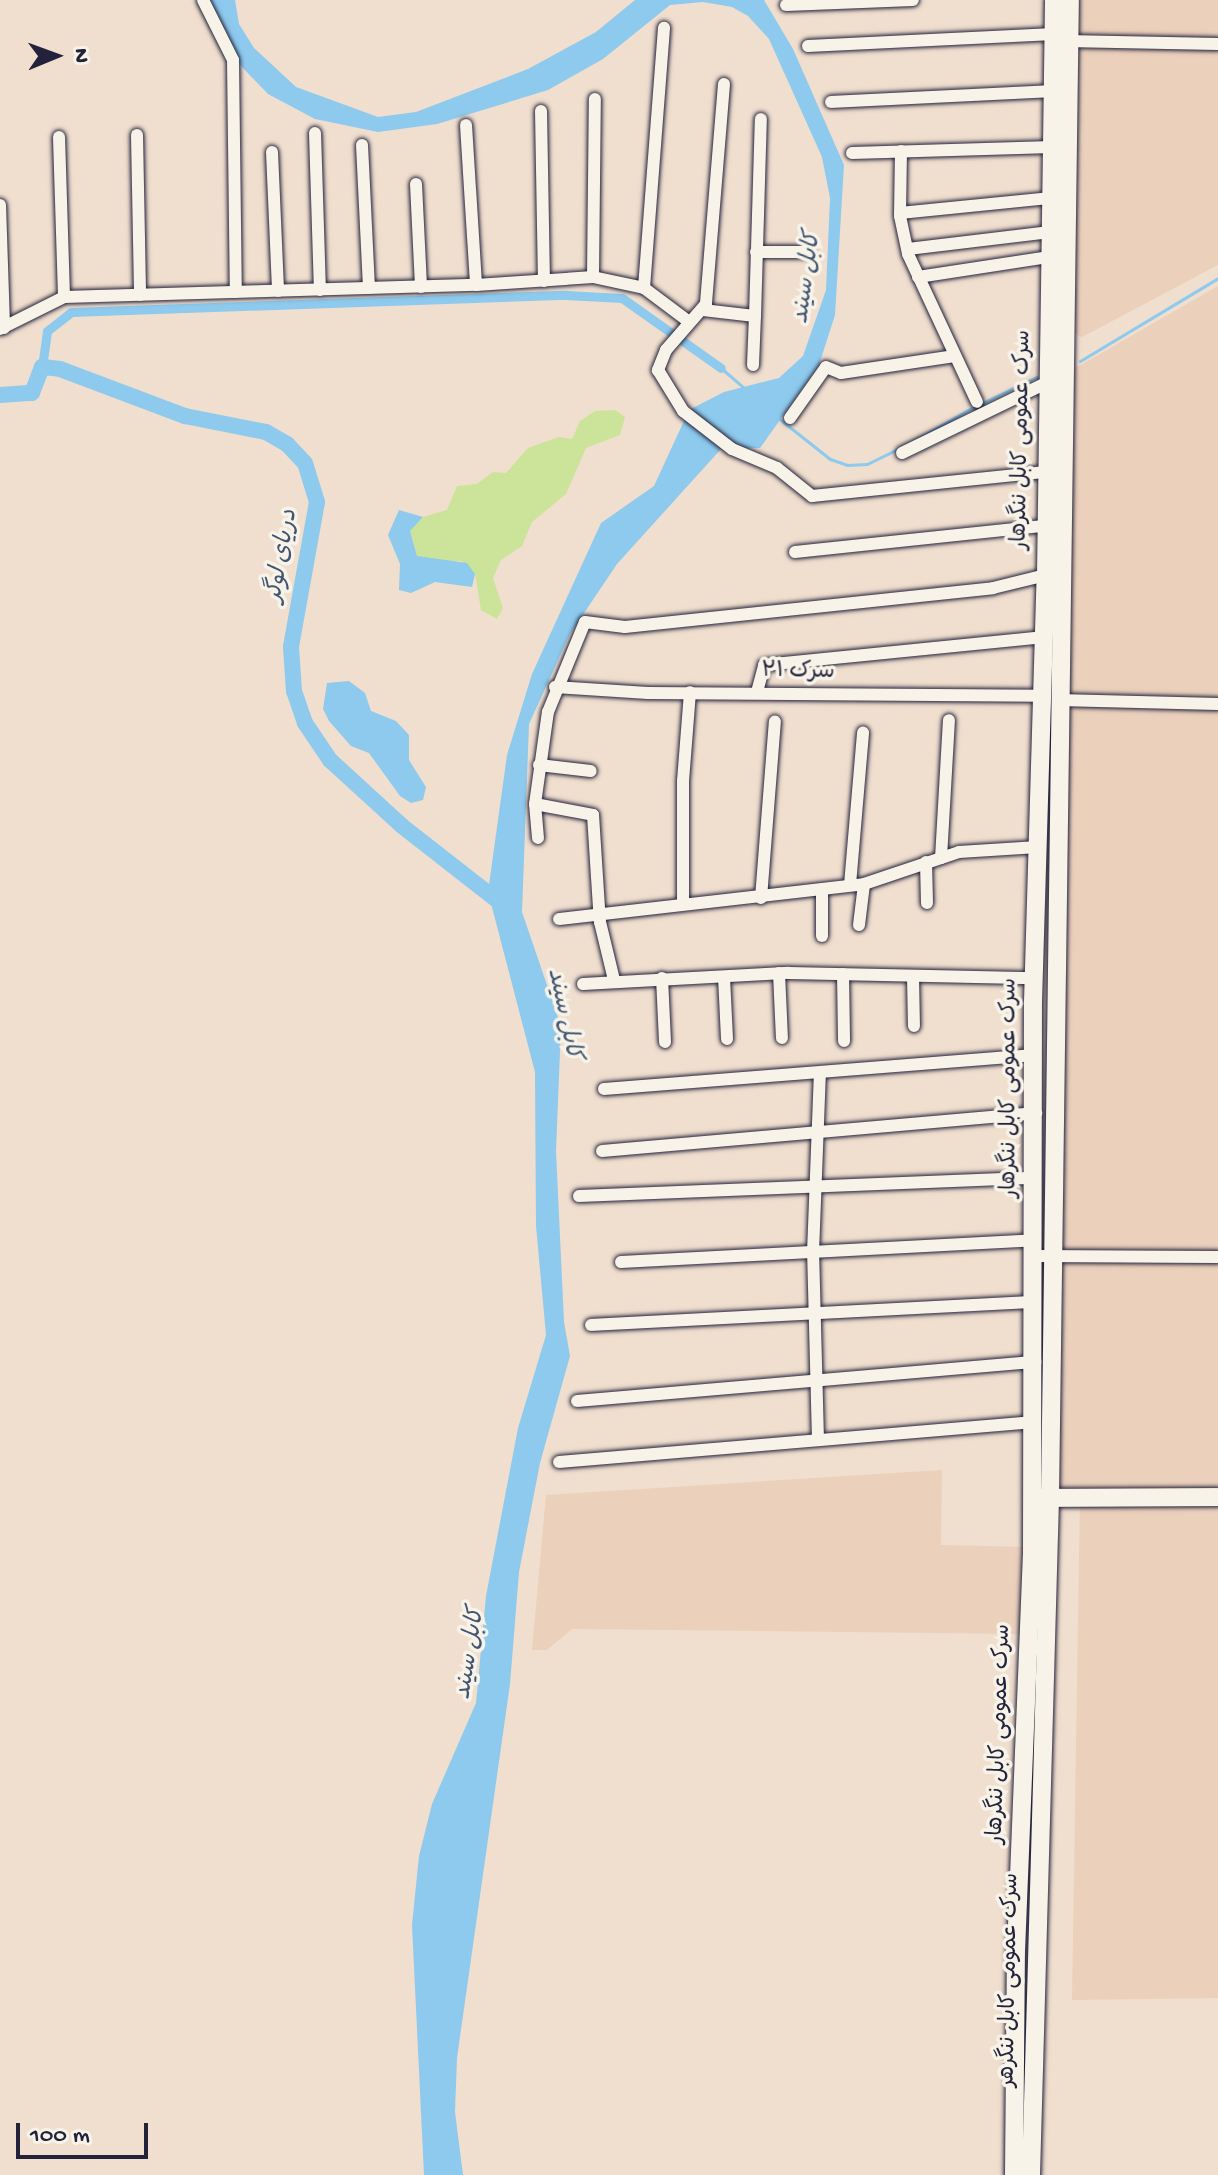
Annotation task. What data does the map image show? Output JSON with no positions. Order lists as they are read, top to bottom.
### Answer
{
  "streets": {
    "highway": ["سرک عمومی کابل ننگرهار", "سرک عمومی کابل ننگرهر"],
    "street": ["سرک ۲۱"]
  },
  "crossings": [
    ["سرک عمومی کابل ننگرهار", "سرک ۲۱"],
    ["سرک عمومی کابل ننگرهار", "سرک عمومی کابل ننگرهر"]
  ],
  "water": ["کابل سيند", "دریای لوگر"],
  "scale_bar": "100 m",
  "north": "right"
}
